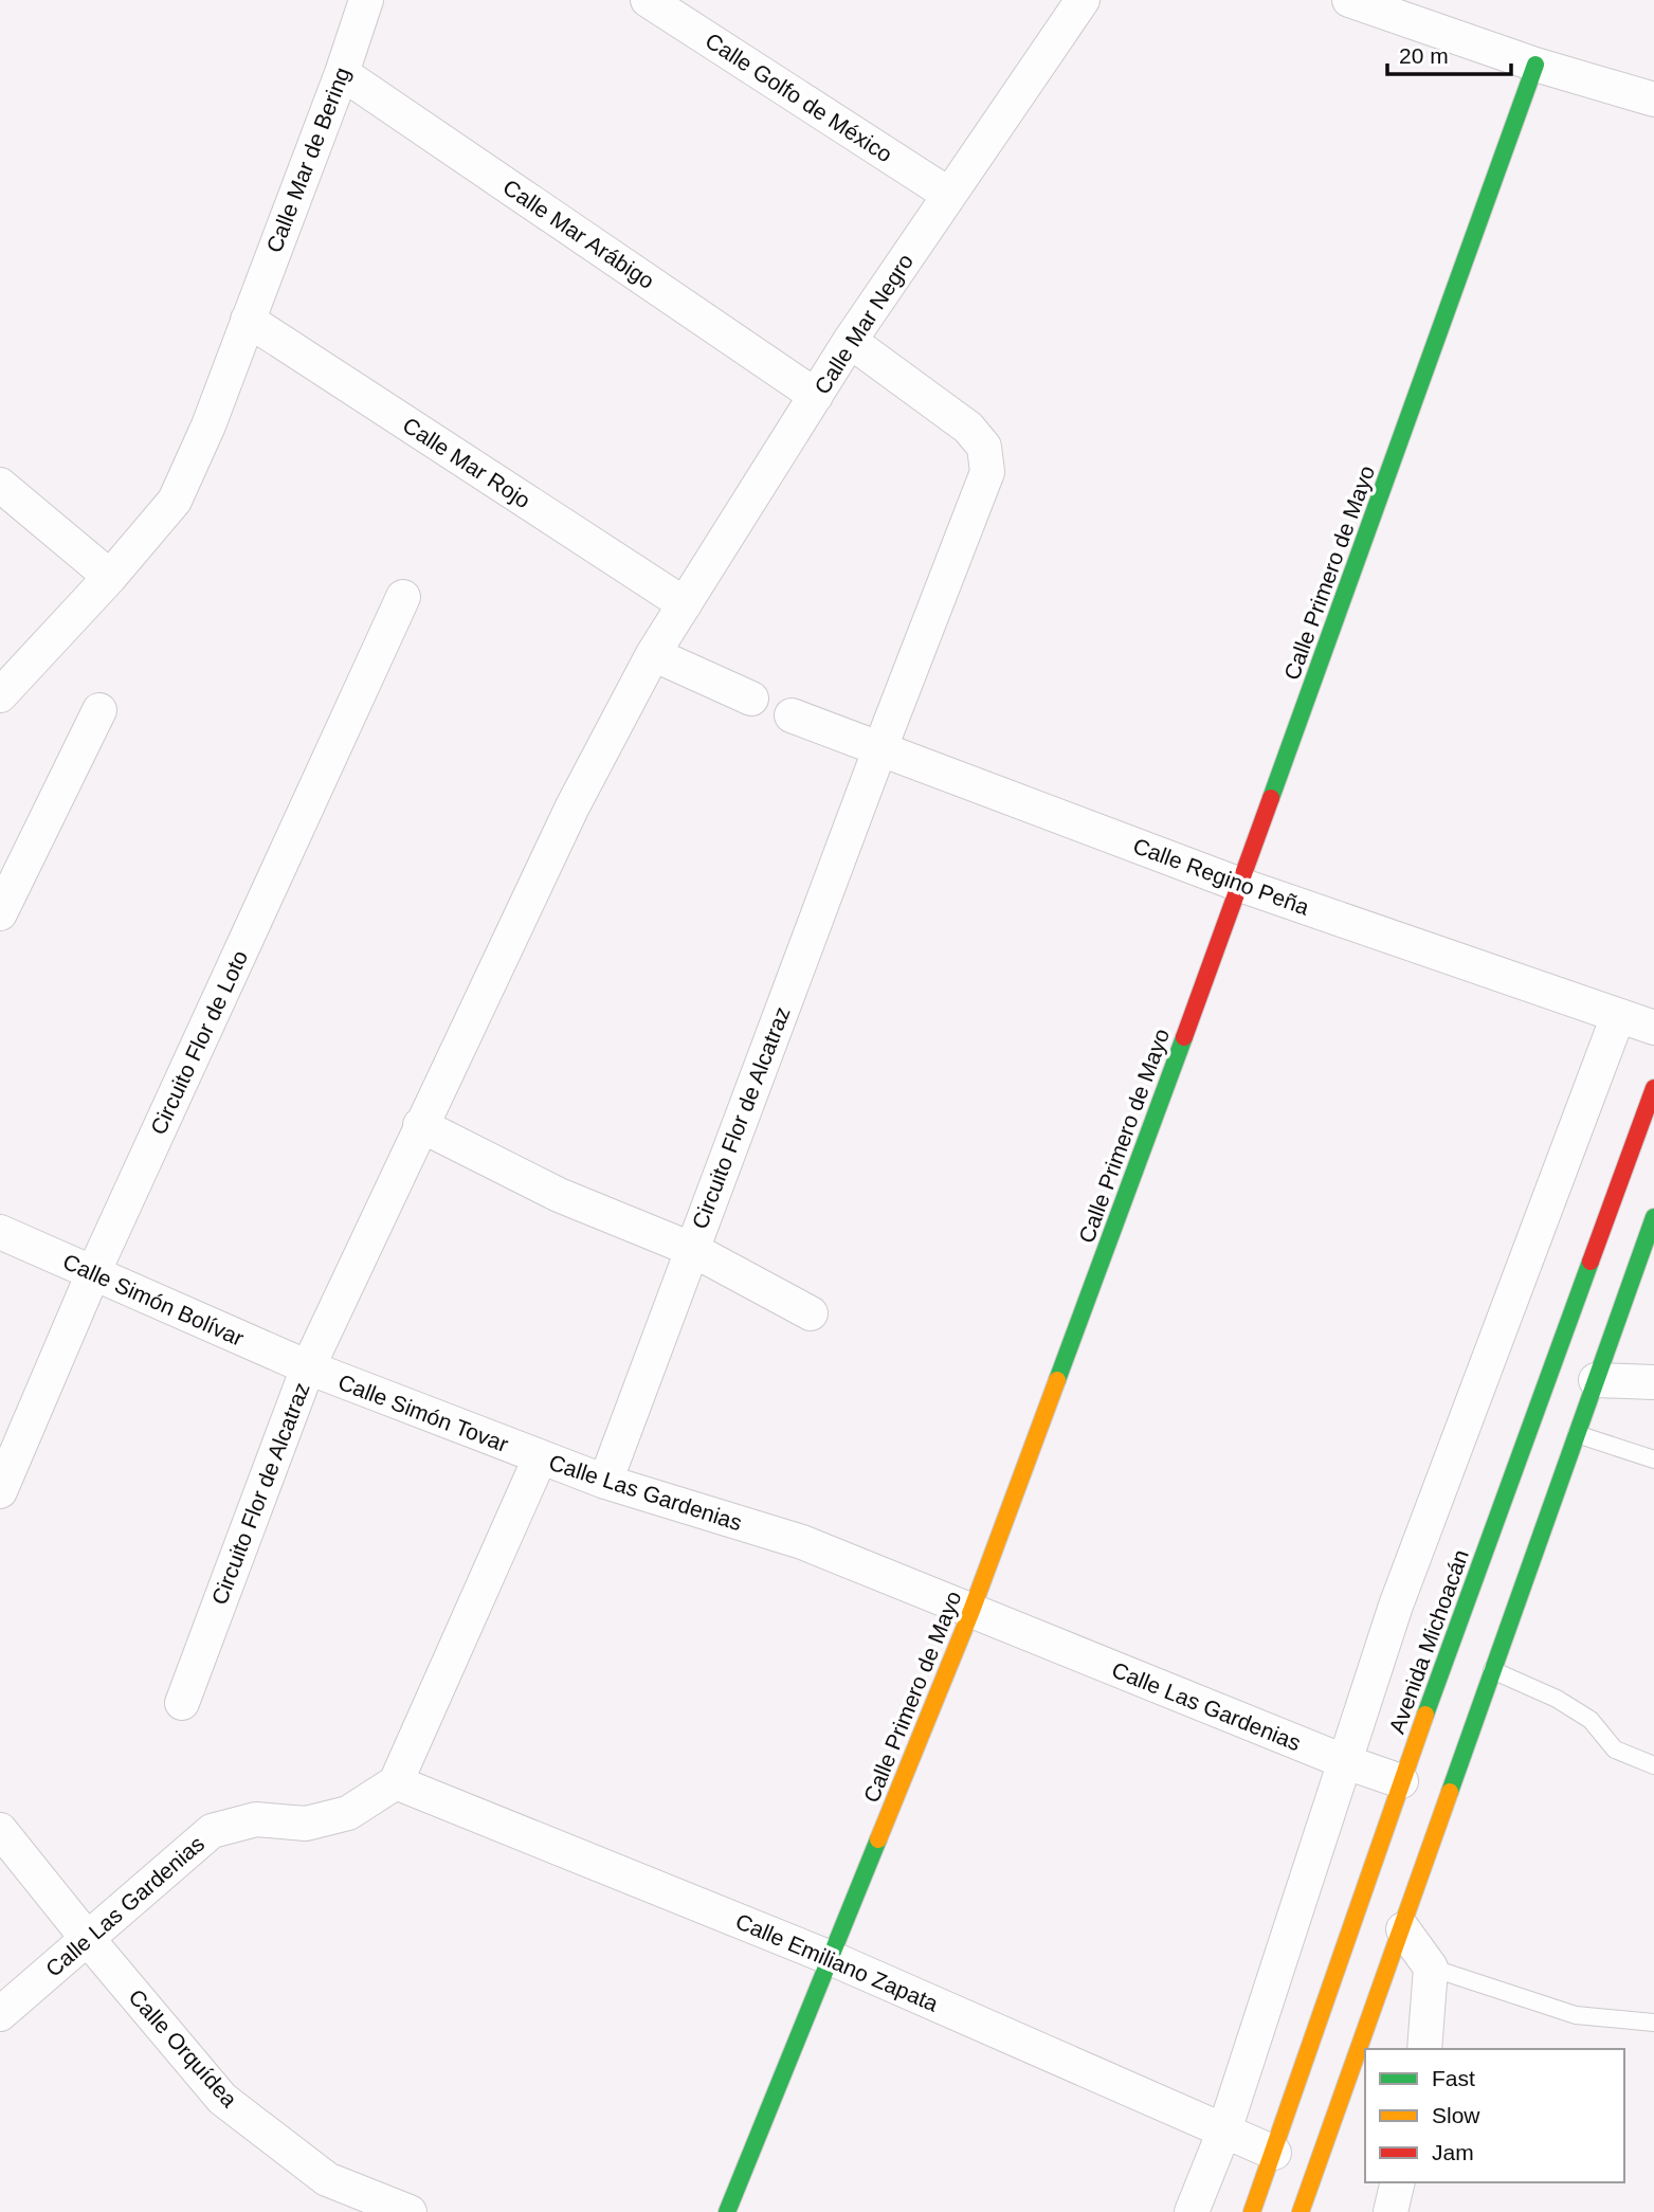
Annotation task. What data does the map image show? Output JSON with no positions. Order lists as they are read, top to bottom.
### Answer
{
  "streets": {
    "street": [
      "Calle Golfo de México",
      "Calle Mar de Bering",
      "Calle Mar Arábigo",
      "Calle Mar Negro",
      "Calle Mar Rojo",
      "Calle Primero de Mayo",
      "Calle Regino Peña",
      "Circuito Flor de Loto",
      "Circuito Flor de Alcatraz",
      "Calle Simón Bolívar",
      "Calle Simón Tovar",
      "Calle Las Gardenias",
      "Avenida Michoacán",
      "Calle Emiliano Zapata",
      "Calle Orquídea"
    ]
  },
  "crossings": [
    ["Calle Golfo de México", "Calle Mar Negro"],
    ["Calle Mar de Bering", "Calle Mar Arábigo"],
    ["Calle Mar de Bering", "Calle Mar Rojo"],
    ["Calle Mar Arábigo", "Calle Mar Negro"],
    ["Calle Mar Negro", "Calle Mar Rojo"],
    ["Calle Mar Negro", "Circuito Flor de Alcatraz"],
    ["Calle Primero de Mayo", "Calle Regino Peña"],
    ["Calle Primero de Mayo", "Calle Las Gardenias"],
    ["Calle Primero de Mayo", "Calle Emiliano Zapata"],
    ["Calle Regino Peña", "Circuito Flor de Alcatraz"],
    ["Circuito Flor de Loto", "Calle Simón Bolívar"],
    ["Circuito Flor de Alcatraz", "Calle Simón Bolívar"],
    ["Circuito Flor de Alcatraz", "Calle Simón Tovar"],
    ["Calle Simón Bolívar", "Calle Simón Tovar"],
    ["Calle Simón Tovar", "Calle Las Gardenias"],
    ["Calle Las Gardenias", "Avenida Michoacán"],
    ["Calle Las Gardenias", "Calle Emiliano Zapata"],
    ["Calle Las Gardenias", "Calle Orquídea"],
    ["Avenida Michoacán", "Calle Emiliano Zapata"]
  ],
  "legend": ["Fast", "Slow", "Jam"],
  "scale_bar": "20 m"
}
